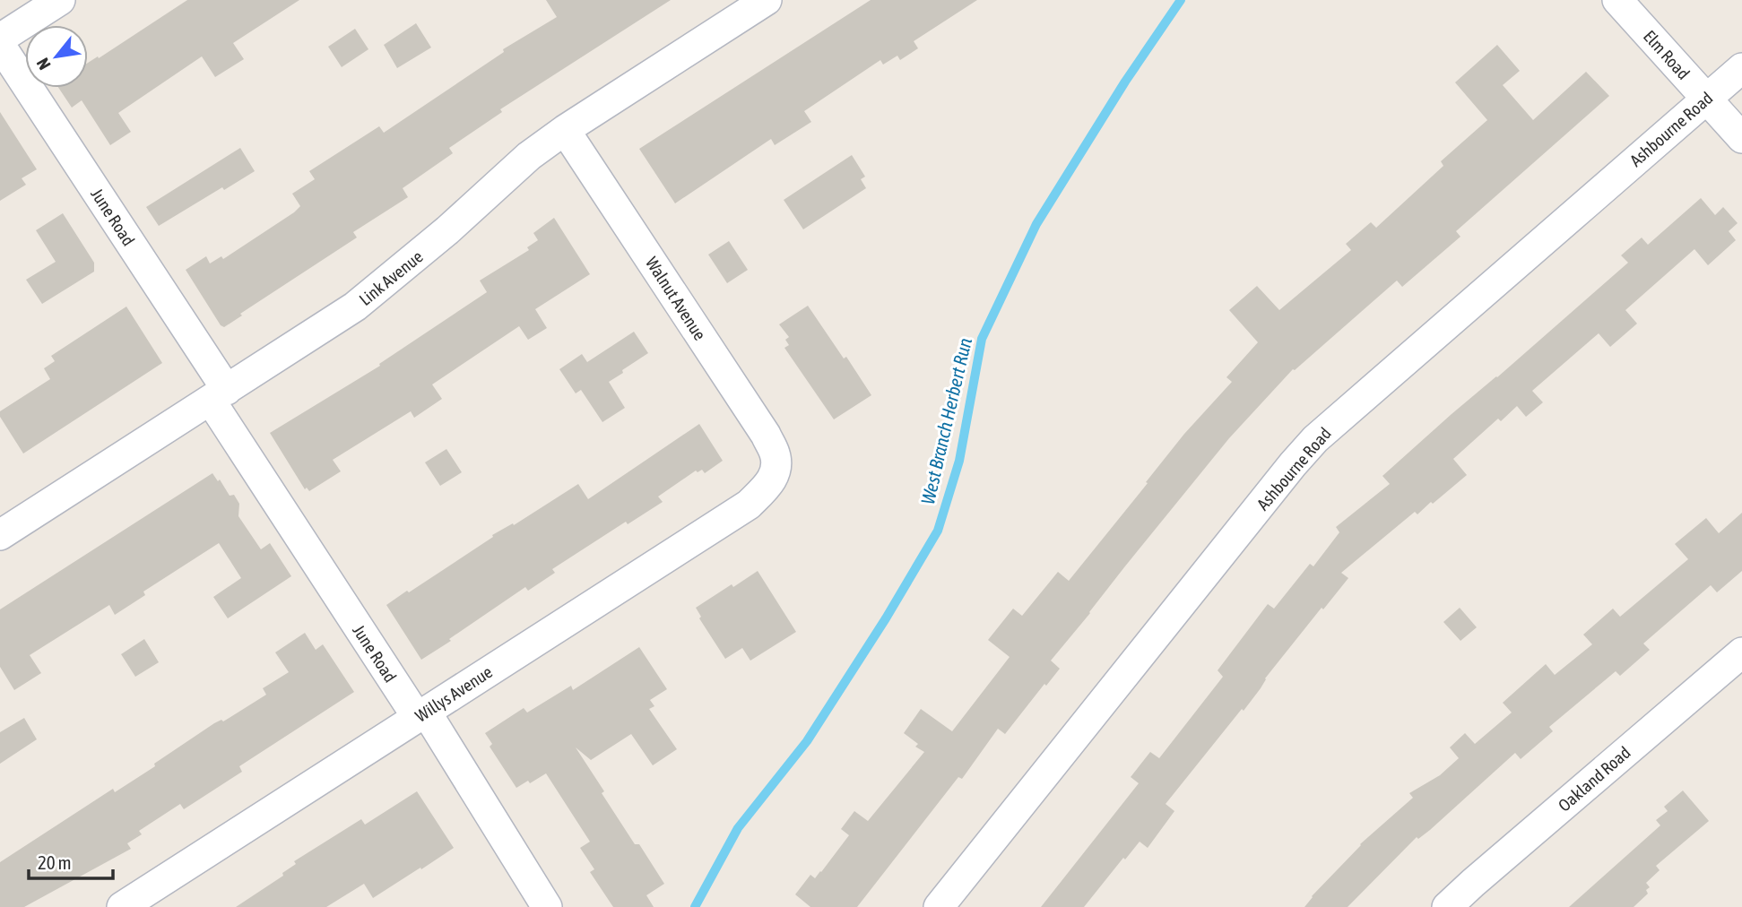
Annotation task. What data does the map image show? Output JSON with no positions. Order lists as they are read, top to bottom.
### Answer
{
  "streets": {
    "street": [
      "Elm Road",
      "Ashbourne Road",
      "June Road",
      "Link Avenue",
      "Walnut Avenue",
      "Willys Avenue",
      "Oakland Road"
    ]
  },
  "crossings": [
    ["Elm Road", "Ashbourne Road"],
    ["June Road", "Link Avenue"],
    ["June Road", "Willys Avenue"],
    ["Link Avenue", "Walnut Avenue"],
    ["Walnut Avenue", "Willys Avenue"]
  ],
  "water": ["West Branch Herbert Run"],
  "scale_bar": "20 m",
  "north": "bottom left"
}
